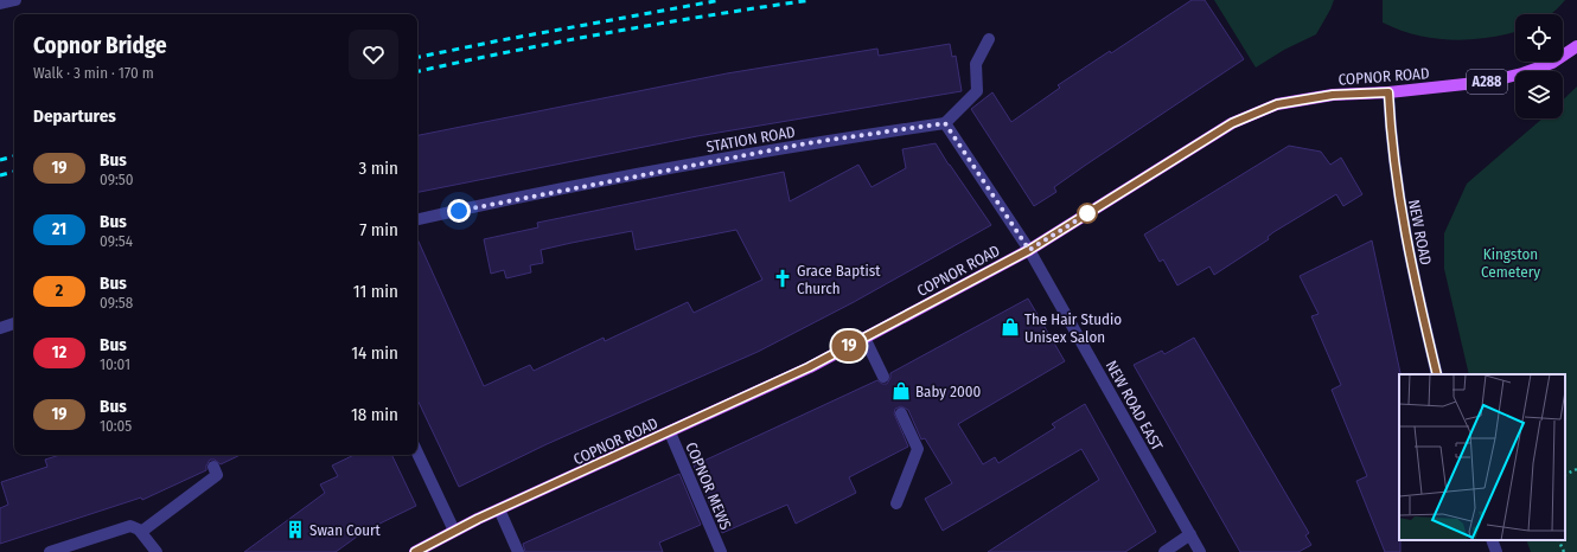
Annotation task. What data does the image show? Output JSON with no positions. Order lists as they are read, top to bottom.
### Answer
{
  "streets": {
    "main road": ["COPNOR ROAD", "A288"],
    "street": [
      "STATION ROAD",
      "NEW ROAD",
      "NEW ROAD EAST",
      "COPNOR MEWS"
    ]
  },
  "crossings": [
    ["COPNOR ROAD", "NEW ROAD"],
    ["COPNOR ROAD", "NEW ROAD EAST"],
    ["COPNOR ROAD", "COPNOR MEWS"]
  ],
  "parks": ["Kingston Cemetery"],
  "places": {
    "church": ["Grace Baptist Church"],
    "shop": ["The Hair Studio Unisex Salon", "Baby 2000"],
    "building": ["Swan Court"]
  },
  "lines": ["bus line 19"],
  "page": {
    "on_map": "19",
    "heading": [
      ["Copnor Bridge", "Walk · 3 min · 170 m"],
      "Departures"
    ],
    "list": [
      {
        "mark": "19",
        "name": "Bus",
        "note": "09:50",
        "value": "3 min"
      },
      {
        "mark": "21",
        "name": "Bus",
        "note": "09:54",
        "value": "7 min"
      },
      {
        "mark": "2",
        "name": "Bus",
        "note": "09:58",
        "value": "11 min"
      },
      {
        "mark": "12",
        "name": "Bus",
        "note": "10:01",
        "value": "14 min"
      },
      {
        "mark": "19",
        "name": "Bus",
        "note": "10:05",
        "value": "18 min"
      }
    ]
  }
}
